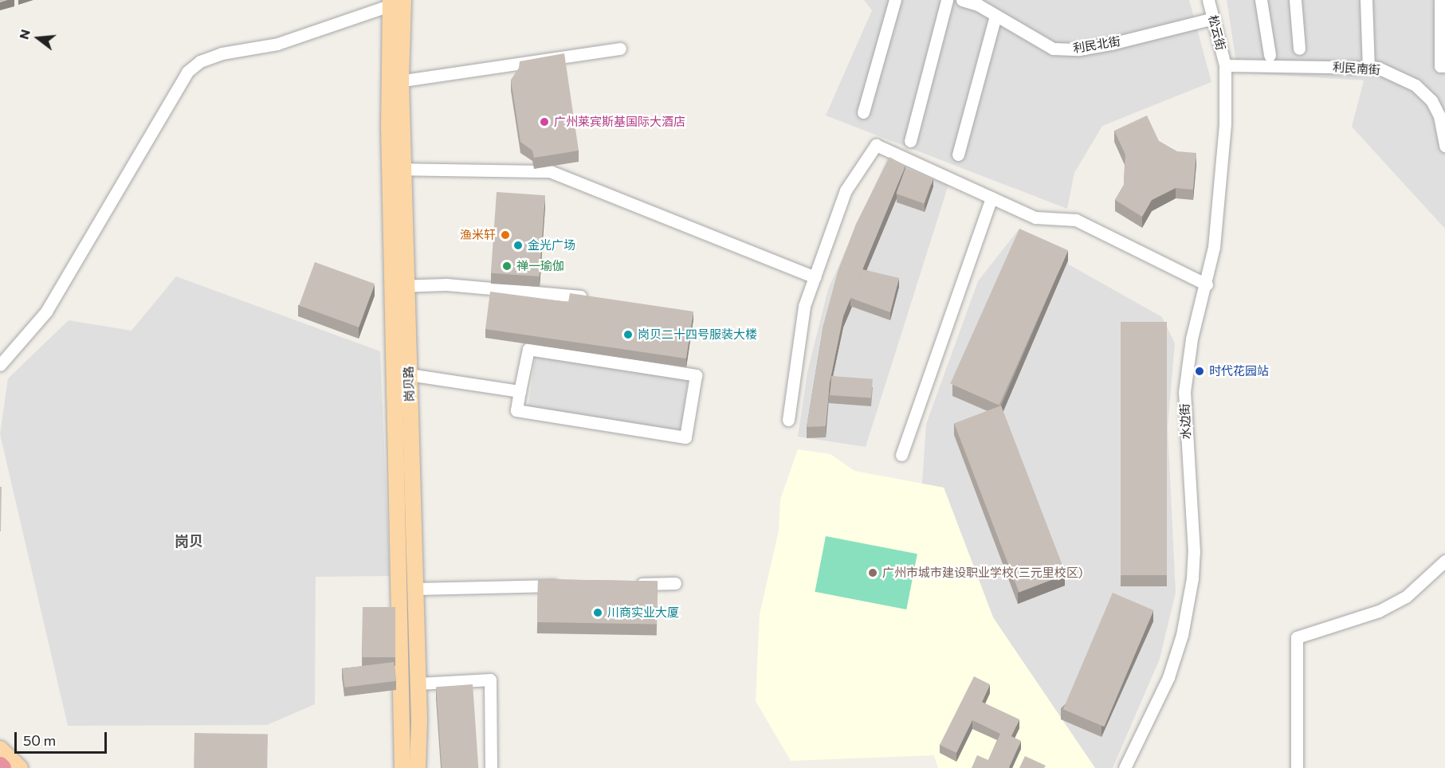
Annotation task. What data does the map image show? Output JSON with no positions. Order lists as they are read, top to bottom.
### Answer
{
  "streets": {
    "main road": ["岗贝路"],
    "street": [
      "松云街",
      "利民北街",
      "利民南街",
      "水边街"
    ]
  },
  "crossings": [
    ["松云街", "利民北街"],
    ["松云街", "利民南街"],
    ["松云街", "水边街"],
    ["利民南街", "水边街"]
  ],
  "districts": ["岗贝"],
  "places": [
    "广州莱宾斯基国际大酒店",
    "渔米轩",
    "金光广场",
    "禅一瑜伽",
    "岗贝二十四号服装大楼",
    "时代花园站",
    "广州市城市建设职业学校(三元里校区)",
    "川商实业大厦"
  ],
  "scale_bar": "50 m",
  "north": "left"
}
